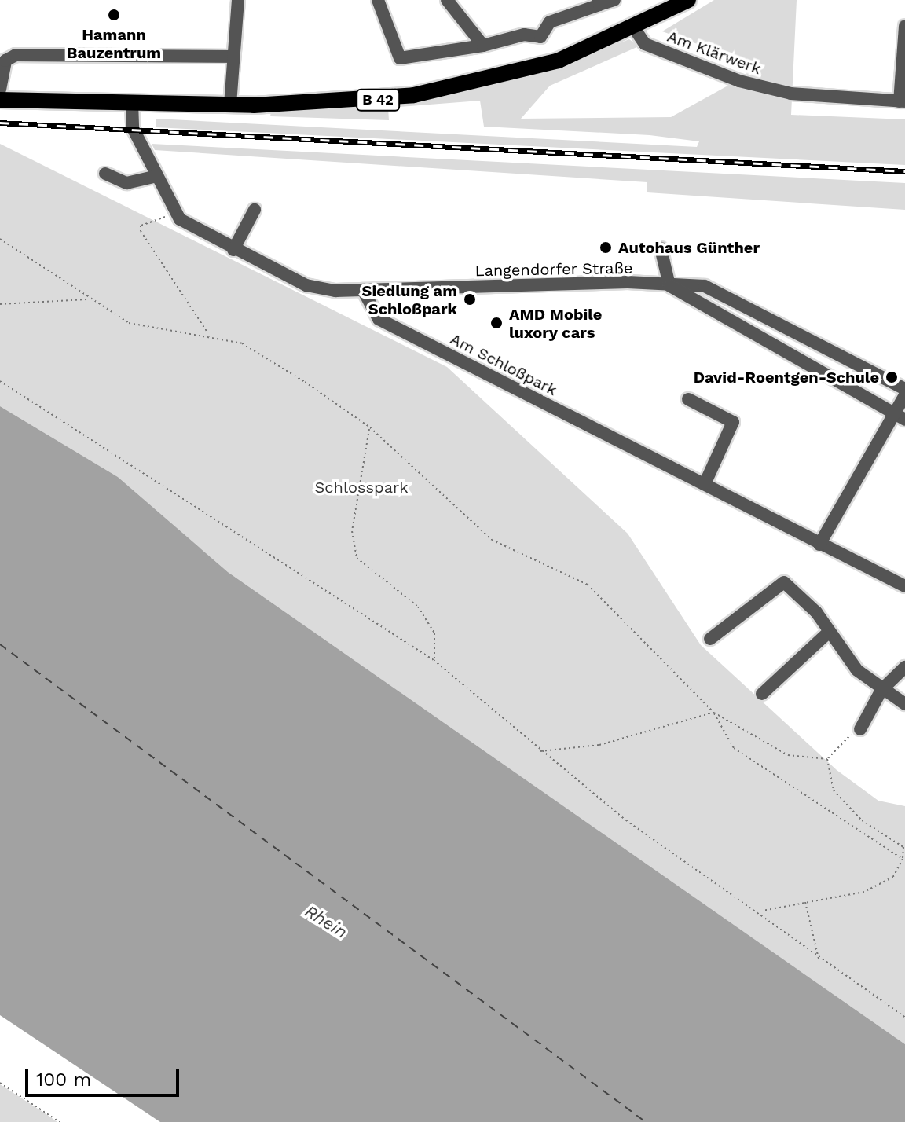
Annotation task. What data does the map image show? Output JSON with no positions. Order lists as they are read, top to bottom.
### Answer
{
  "streets": {
    "main road": ["B 42"],
    "street": ["Am Klärwerk", "Langendorfer Straße", "Am Schloßpark"]
  },
  "crossings": [
    ["Am Klärwerk", "B 42"],
    ["Langendorfer Straße", "Am Schloßpark"]
  ],
  "water": ["Rhein"],
  "parks": ["Schlosspark"],
  "places": [
    "Hamann Bauzentrum",
    "Autohaus Günther",
    "Siedlung am Schloßpark",
    "AMD Mobile luxory cars",
    "David-Roentgen-Schule"
  ],
  "scale_bar": "100 m"
}
